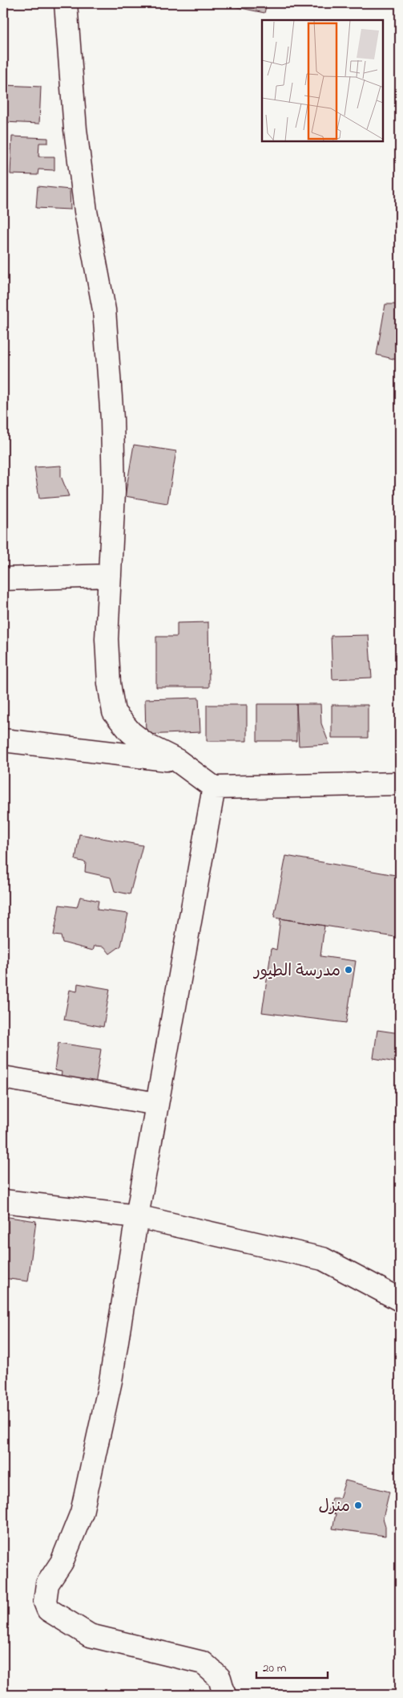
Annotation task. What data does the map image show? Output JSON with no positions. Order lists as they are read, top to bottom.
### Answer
{
  "places": ["مدرسة الطيور", "منزل"],
  "scale_bar": "20 m"
}
